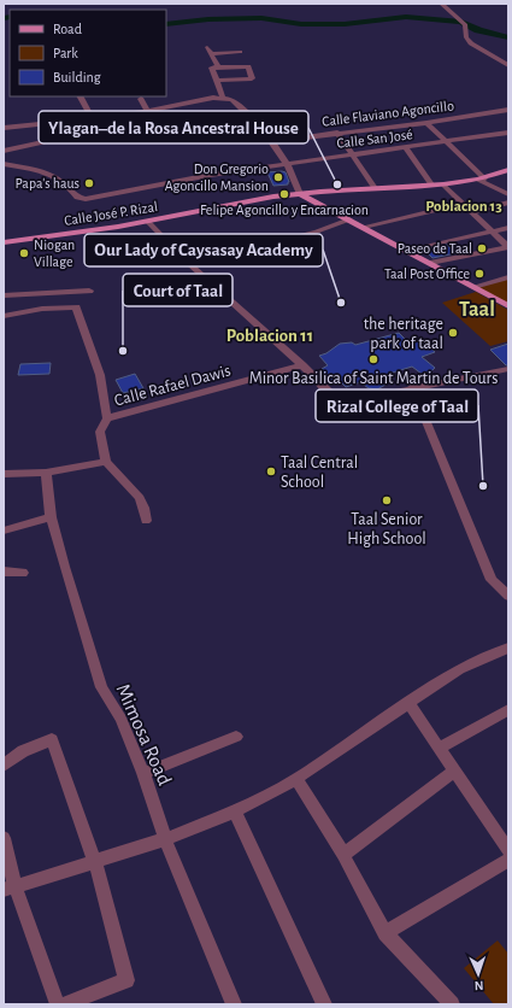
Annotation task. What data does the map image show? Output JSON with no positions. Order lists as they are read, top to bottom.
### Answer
{
  "streets": {
    "main road": ["Calle José P. Rizal"],
    "street": [
      "Calle Flaviano Agoncillo",
      "Calle San José",
      "Calle Rafael Dawis",
      "Mimosa Road"
    ]
  },
  "districts": ["Poblacion 13", "Taal", "Poblacion 11"],
  "places": [
    "Don Gregorio Agoncillo Mansion",
    "Papa's haus",
    "Ylagan–de la Rosa Ancestral House",
    "Felipe Agoncillo y Encarnacion",
    "Paseo de Taal",
    "Niogan Village",
    "Taal Post Office",
    "Our Lady of Caysasay Academy",
    "the heritage park of taal",
    "Court of Taal",
    "Minor Basilica of Saint Martin de Tours",
    "Taal Central School",
    "Rizal College of Taal",
    "Taal Senior High School"
  ],
  "legend": ["Road", "Park", "Building"],
  "north": "bottom"
}
